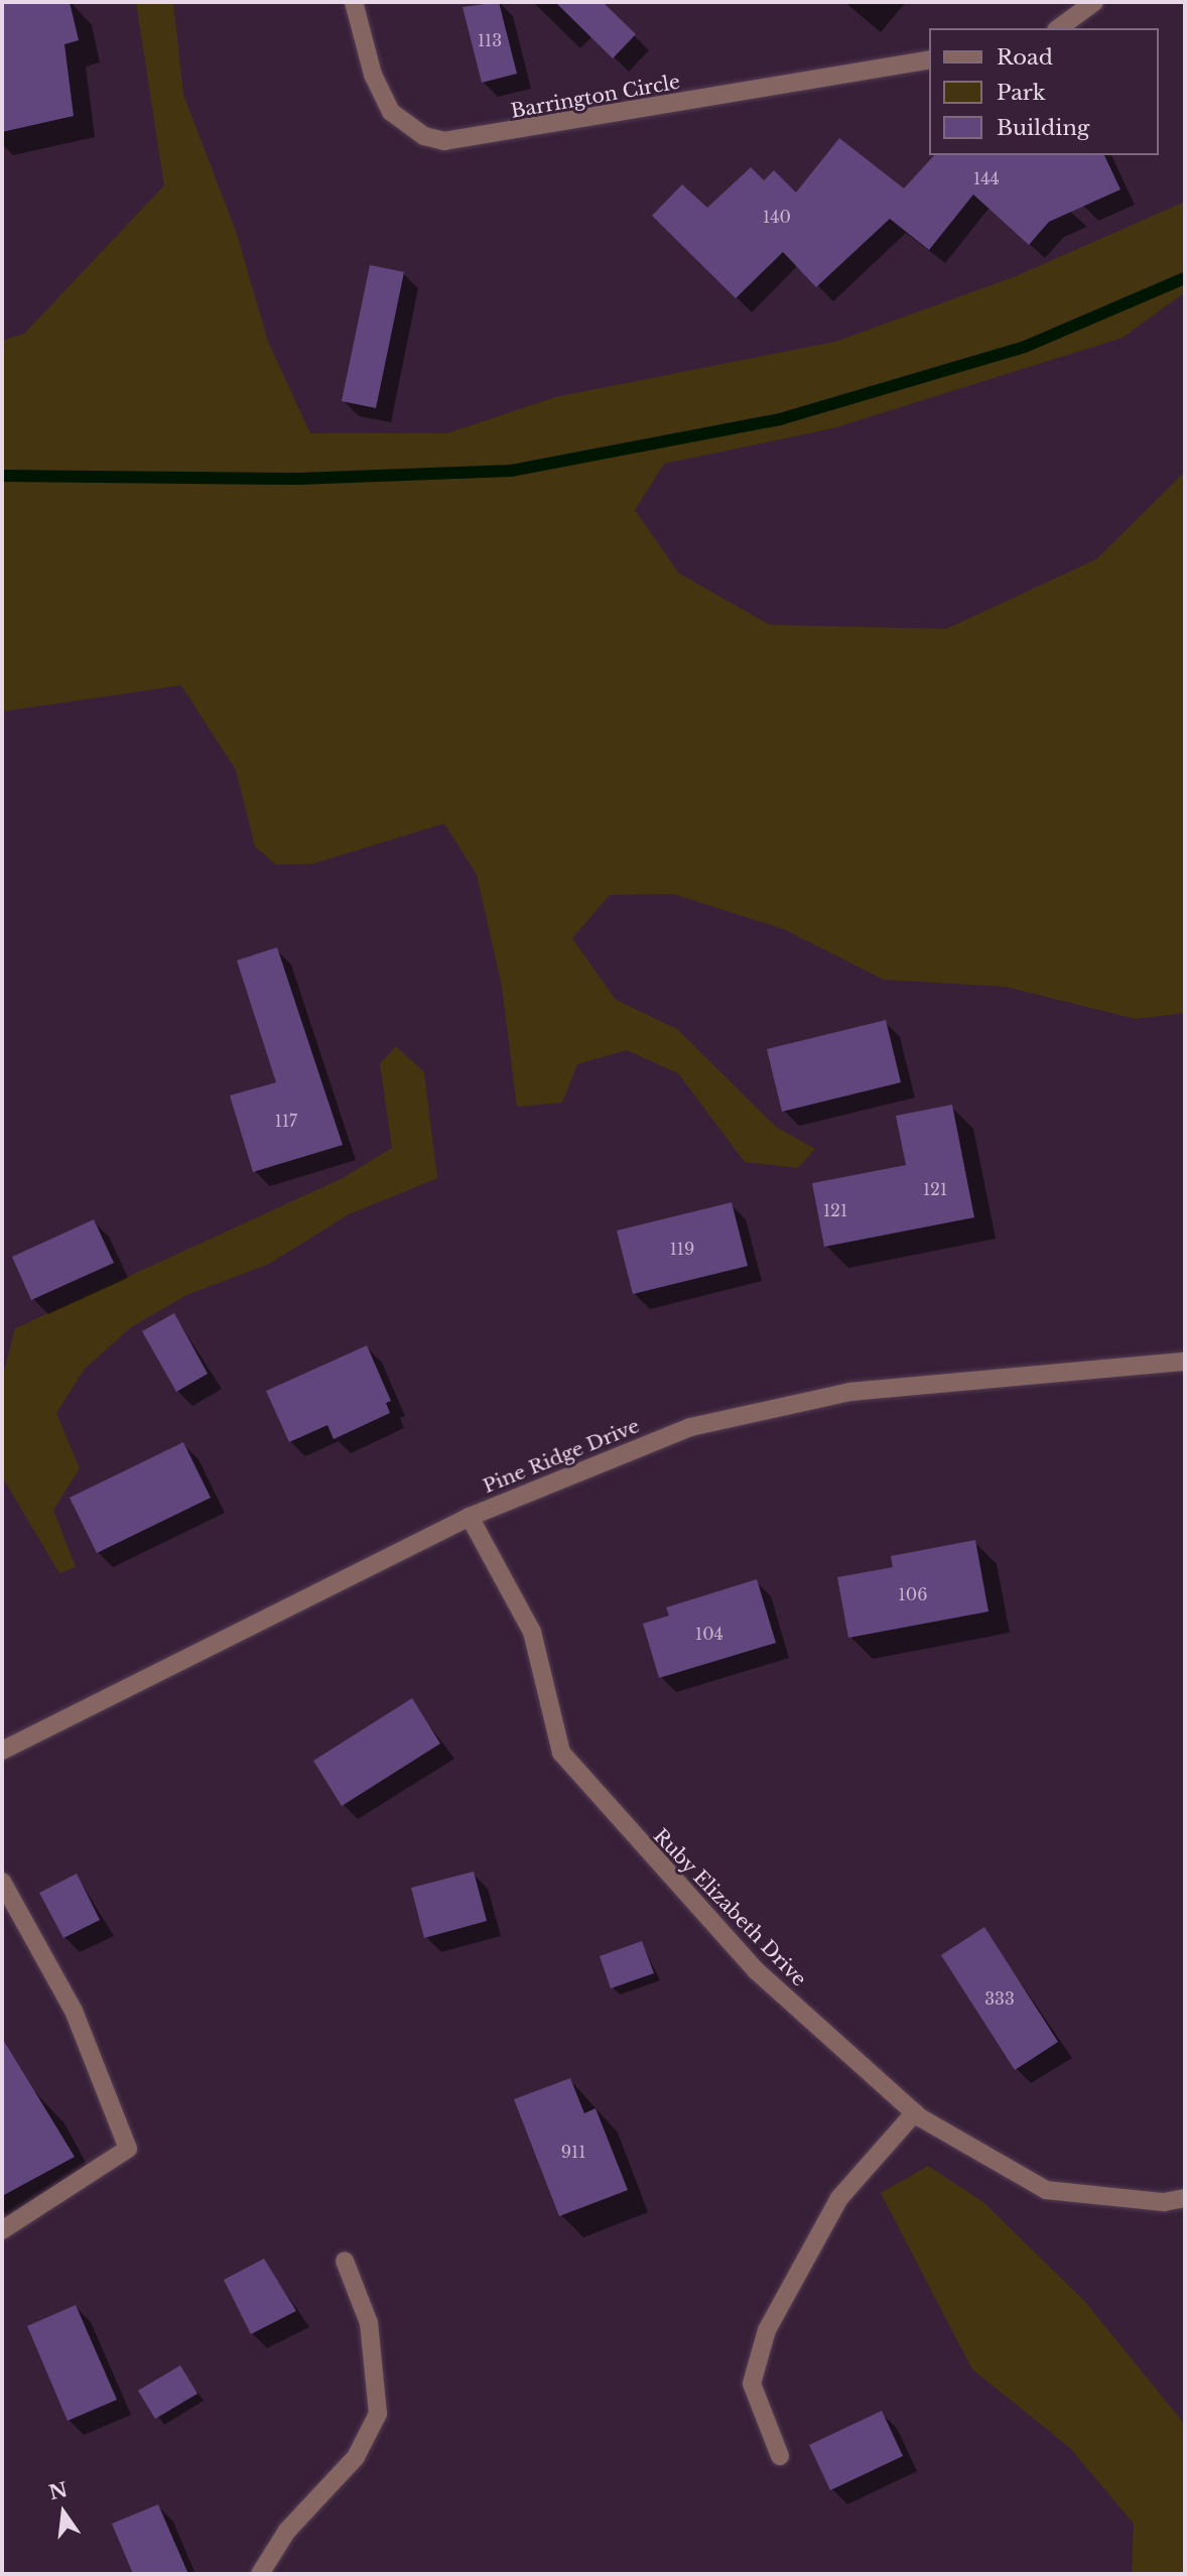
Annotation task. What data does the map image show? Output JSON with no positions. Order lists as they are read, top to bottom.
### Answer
{
  "streets": {
    "street": ["Barrington Circle", "Pine Ridge Drive", "Ruby Elizabeth Drive"]
  },
  "crossings": [
    ["Pine Ridge Drive", "Ruby Elizabeth Drive"]
  ],
  "house_numbers": [
    "113",
    "144",
    "140",
    "117",
    "121",
    "121",
    "119",
    "106",
    "104",
    "333",
    "911"
  ],
  "legend": ["Road", "Park", "Building"],
  "north": "top"
}
